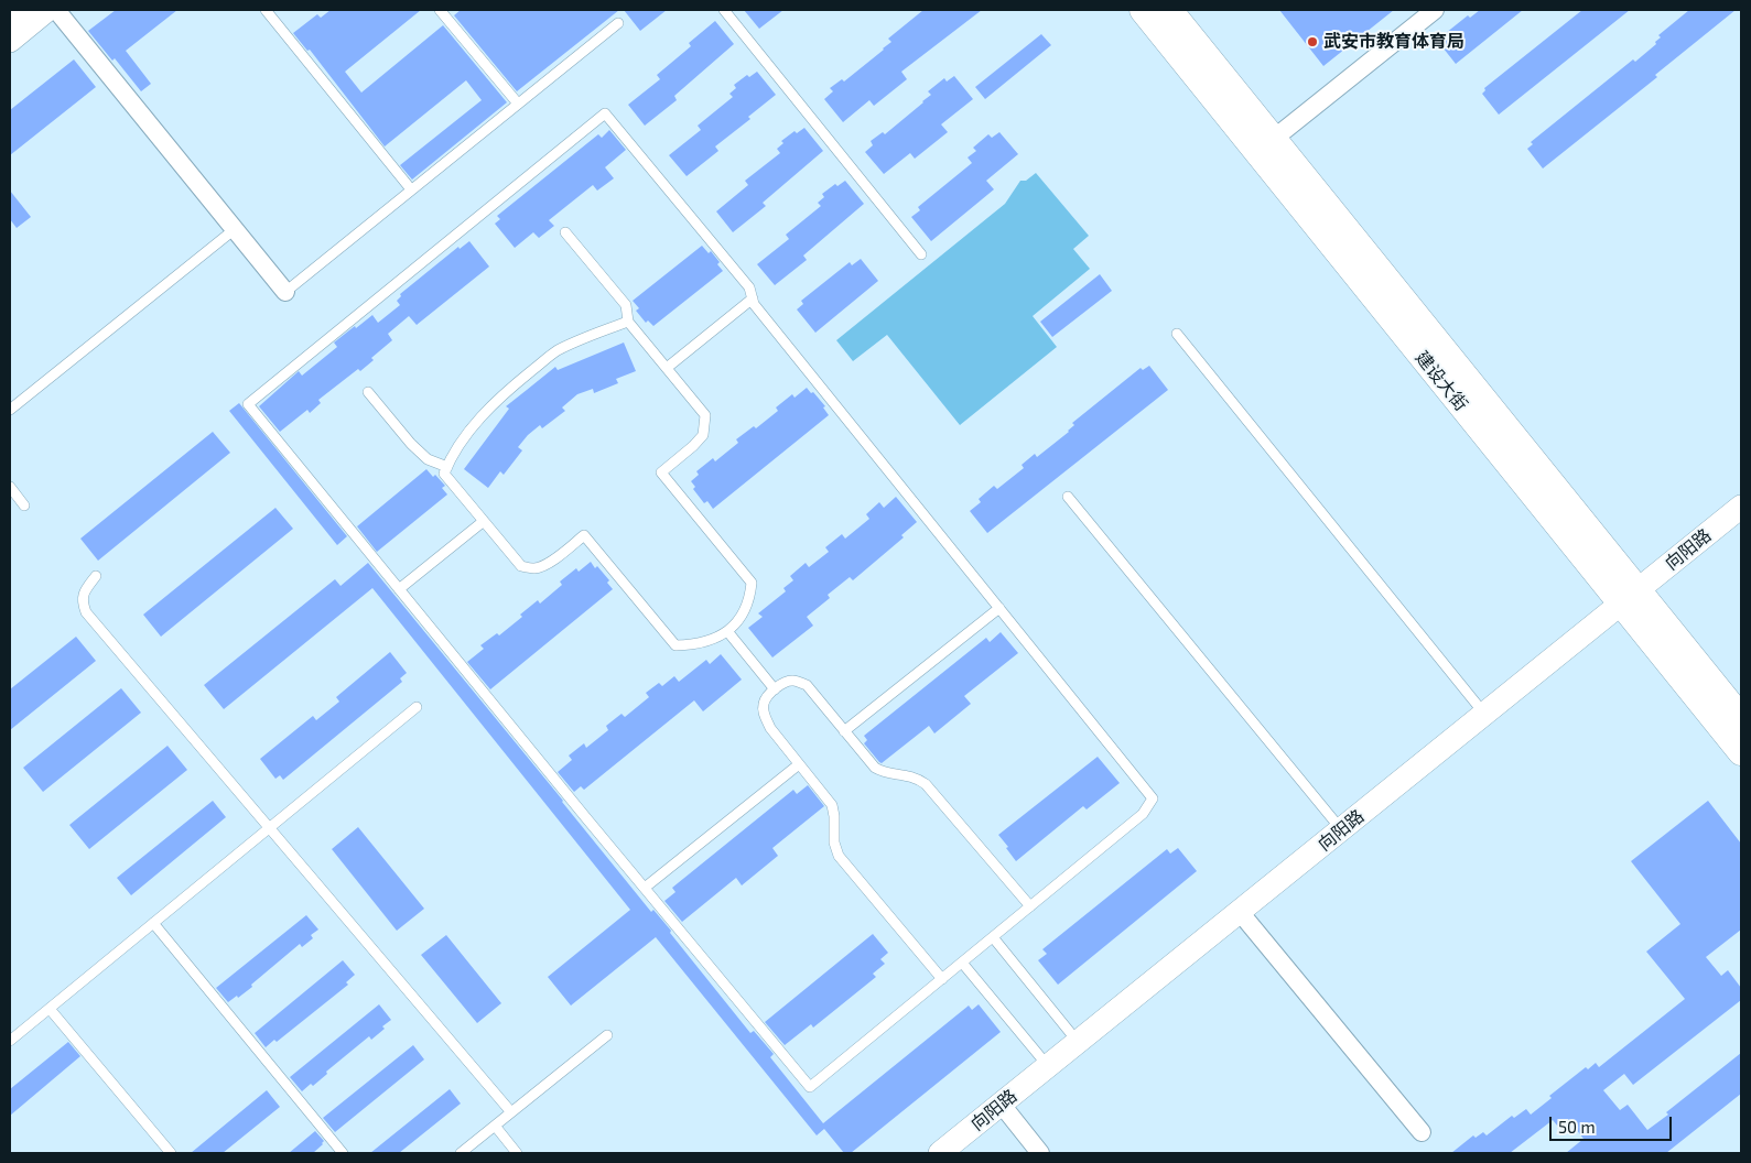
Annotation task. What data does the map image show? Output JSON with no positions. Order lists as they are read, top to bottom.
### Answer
{
  "streets": {
    "main road": ["建设大街"],
    "street": ["向阳路"]
  },
  "crossings": [
    ["建设大街", "向阳路"]
  ],
  "places": ["武安市教育体育局"],
  "scale_bar": "50 m"
}
